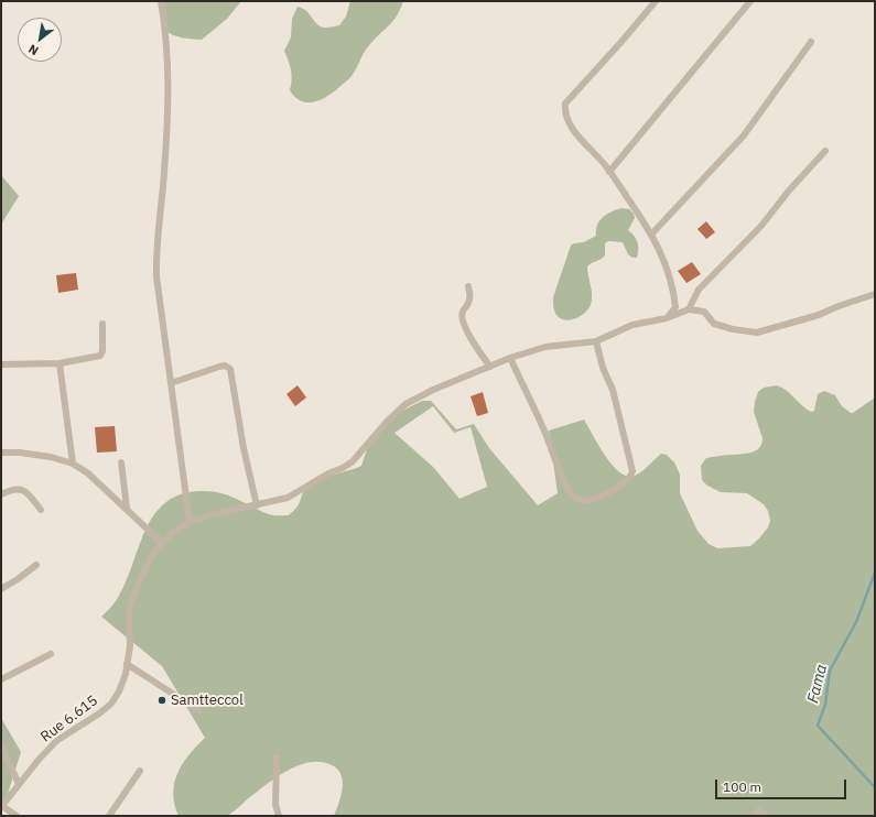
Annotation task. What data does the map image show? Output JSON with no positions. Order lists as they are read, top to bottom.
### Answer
{
  "streets": {
    "street": ["Rue 6.615"]
  },
  "water": ["Fama"],
  "places": ["Samtteccol"],
  "scale_bar": "100 m",
  "north": "bottom left"
}
